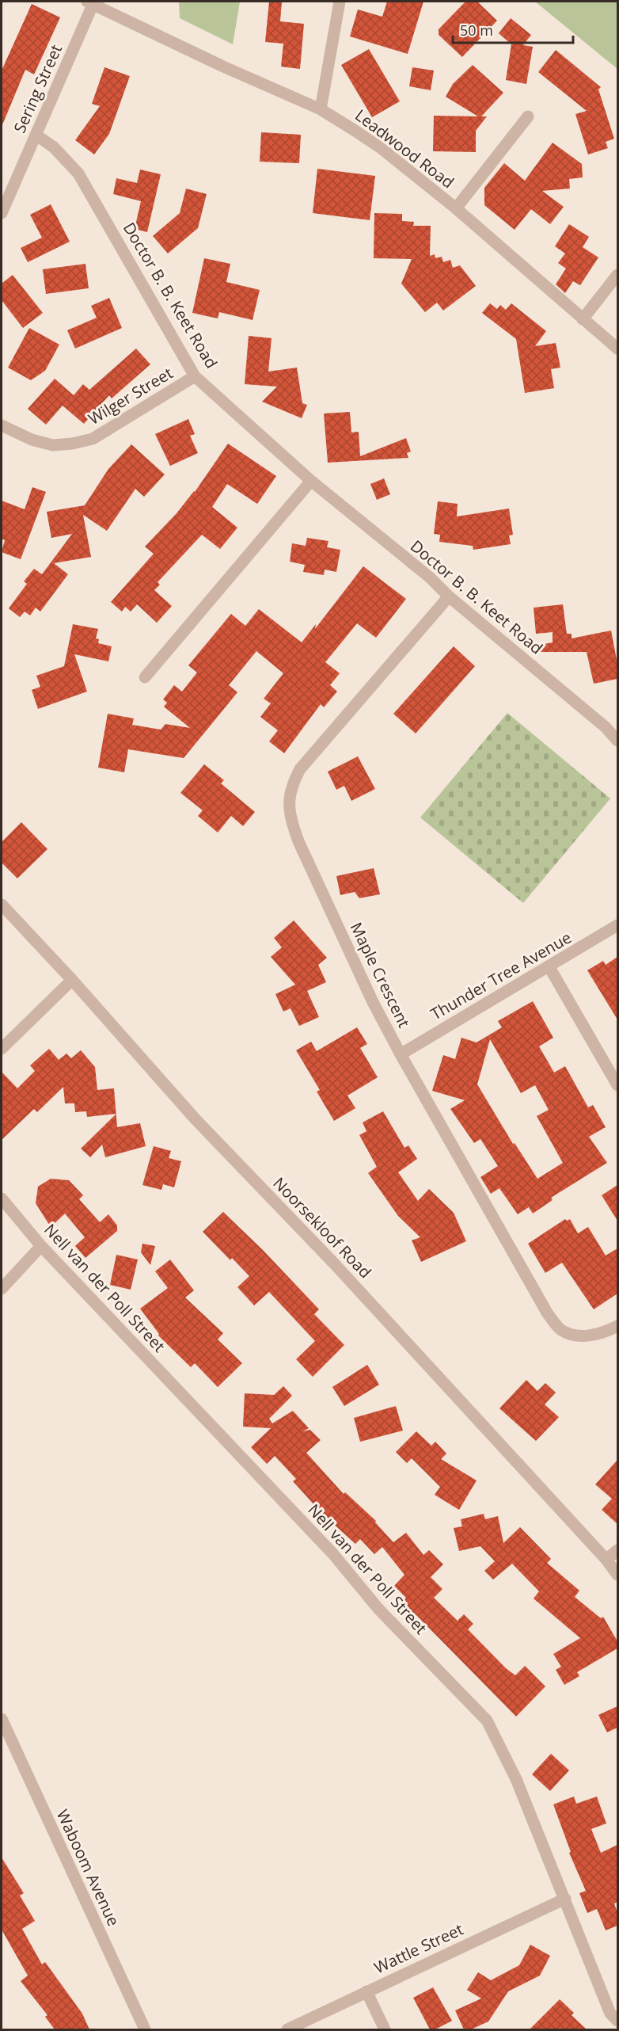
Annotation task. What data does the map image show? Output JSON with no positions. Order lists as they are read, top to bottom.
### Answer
{
  "streets": {
    "street": [
      "Sering Street",
      "Leadwood Road",
      "Doctor B. B. Keet Road",
      "Wilger Street",
      "Maple Crescent",
      "Thunder Tree Avenue",
      "Noorsekloof Road",
      "Nell van der Poll Street",
      "Waboom Avenue",
      "Wattle Street"
    ]
  },
  "crossings": [
    ["Sering Street", "Leadwood Road"],
    ["Sering Street", "Doctor B. B. Keet Road"],
    ["Doctor B. B. Keet Road", "Wilger Street"],
    ["Doctor B. B. Keet Road", "Maple Crescent"],
    ["Maple Crescent", "Thunder Tree Avenue"],
    ["Nell van der Poll Street", "Wattle Street"]
  ],
  "scale_bar": "50 m"
}
